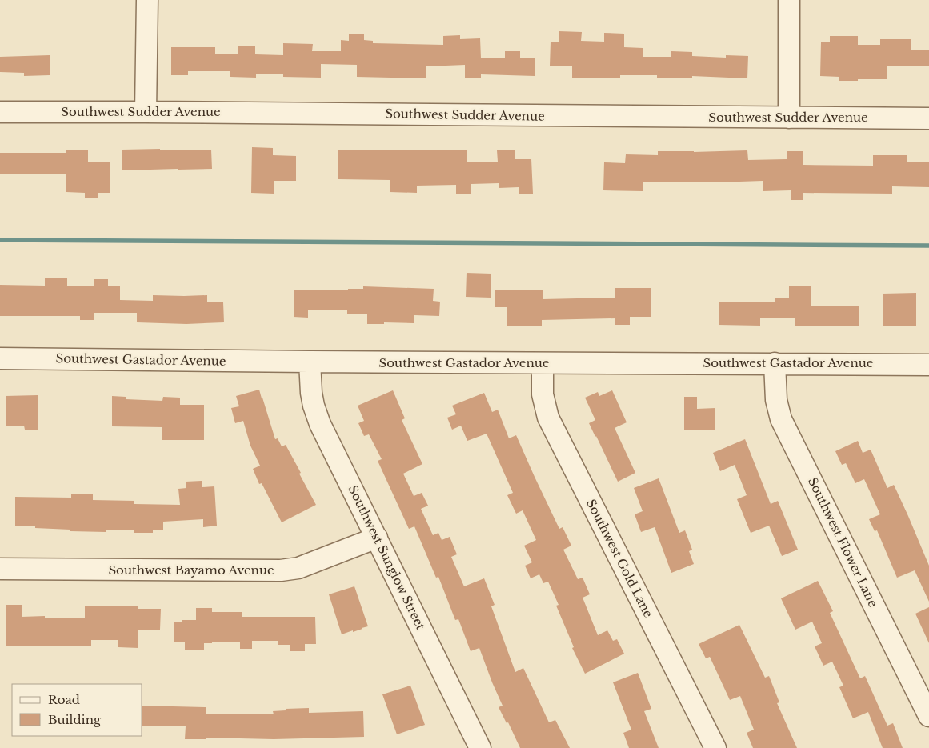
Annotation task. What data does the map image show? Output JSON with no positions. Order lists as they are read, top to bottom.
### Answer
{
  "streets": {
    "street": [
      "Southwest Sudder Avenue",
      "Southwest Gastador Avenue",
      "Southwest Flower Lane",
      "Southwest Sunglow Street",
      "Southwest Gold Lane",
      "Southwest Bayamo Avenue"
    ]
  },
  "crossings": [
    ["Southwest Gastador Avenue", "Southwest Flower Lane"],
    ["Southwest Gastador Avenue", "Southwest Sunglow Street"],
    ["Southwest Gastador Avenue", "Southwest Gold Lane"],
    ["Southwest Sunglow Street", "Southwest Bayamo Avenue"]
  ],
  "legend": ["Road", "Building"]
}
